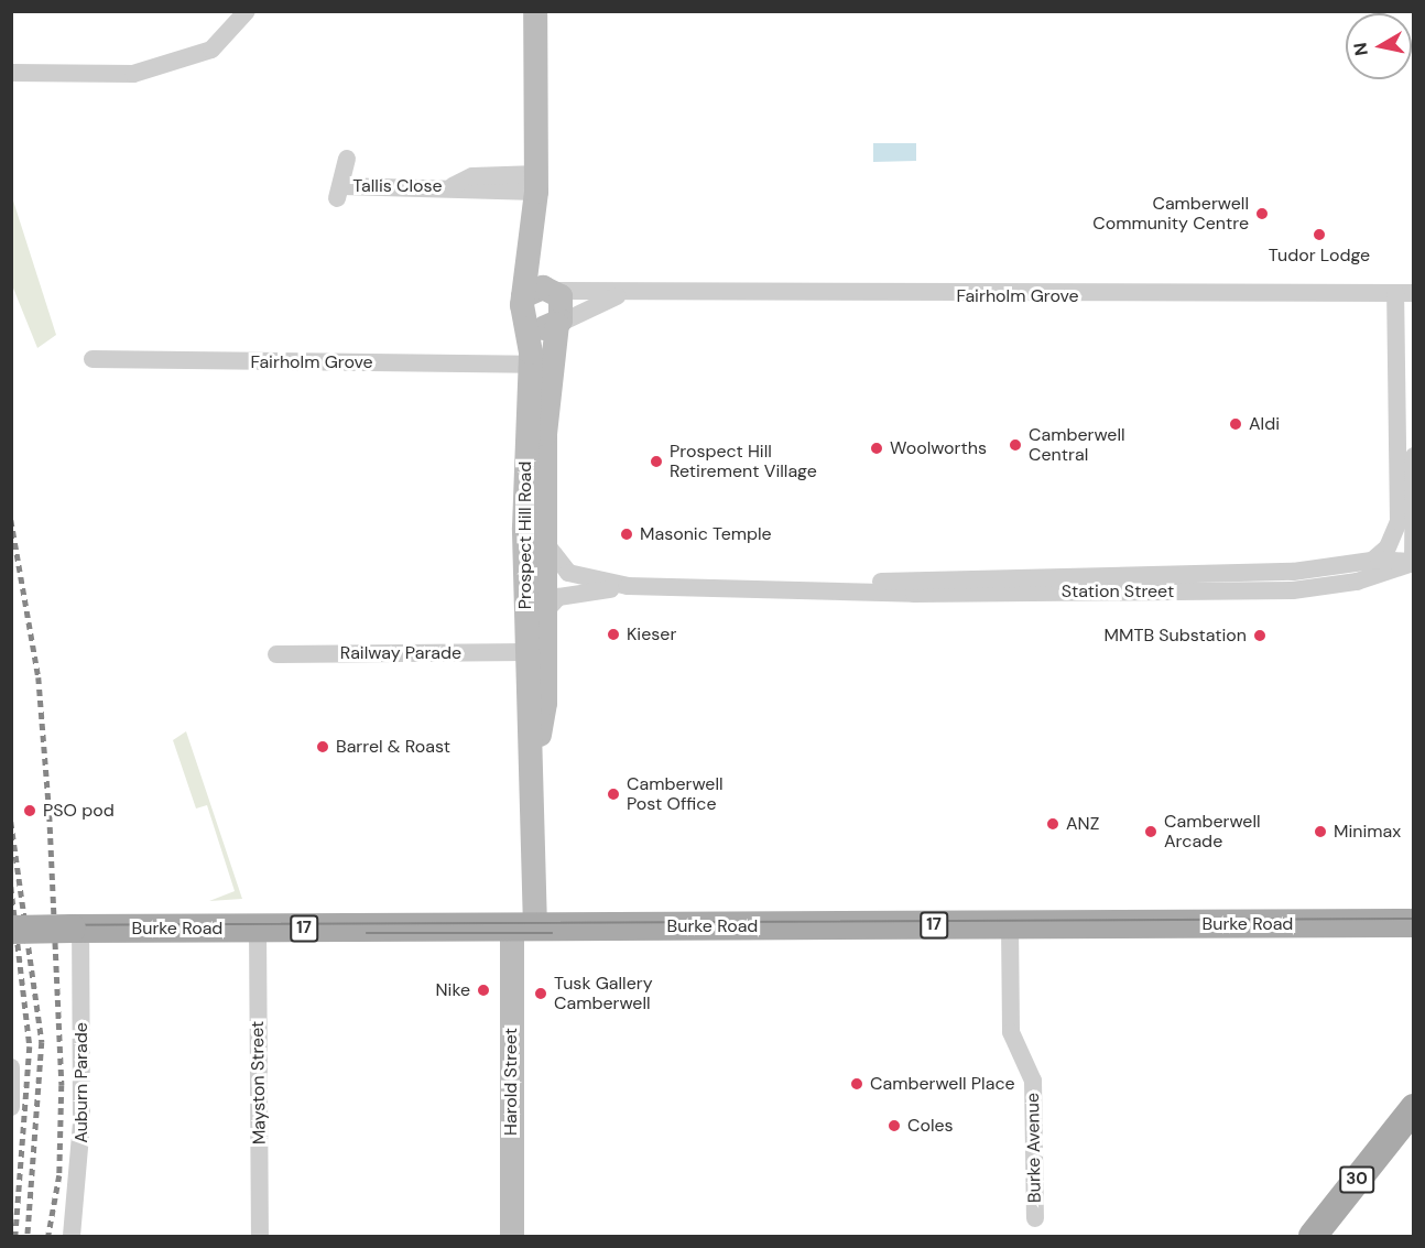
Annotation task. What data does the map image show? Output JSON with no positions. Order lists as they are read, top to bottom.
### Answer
{
  "streets": {
    "main road": [
      "Prospect Hill Road",
      "Burke Road",
      "17",
      "Harold Street",
      "30"
    ],
    "street": [
      "Tallis Close",
      "Fairholm Grove",
      "Station Street",
      "Railway Parade",
      "Auburn Parade",
      "Mayston Street",
      "Burke Avenue"
    ]
  },
  "crossings": [
    ["Tallis Close", "Prospect Hill Road"],
    ["Fairholm Grove", "Prospect Hill Road"],
    ["Prospect Hill Road", "Station Street"],
    ["Prospect Hill Road", "Railway Parade"],
    ["Prospect Hill Road", "Burke Road"],
    ["Prospect Hill Road", "Harold Street"],
    ["Burke Road", "Harold Street"],
    ["Burke Road", "Auburn Parade"],
    ["Burke Road", "Mayston Street"],
    ["Burke Road", "Burke Avenue"]
  ],
  "places": [
    "Camberwell Community Centre",
    "Tudor Lodge",
    "Aldi",
    "Camberwell Central",
    "Woolworths",
    "Prospect Hill Retirement Village",
    "Masonic Temple",
    "Kieser",
    "MMTB Substation",
    "Barrel & Roast",
    "Camberwell Post Office",
    "PSO pod",
    "ANZ",
    "Camberwell Arcade",
    "Minimax",
    "Nike",
    "Tusk Gallery Camberwell",
    "Camberwell Place",
    "Coles"
  ],
  "north": "left"
}
